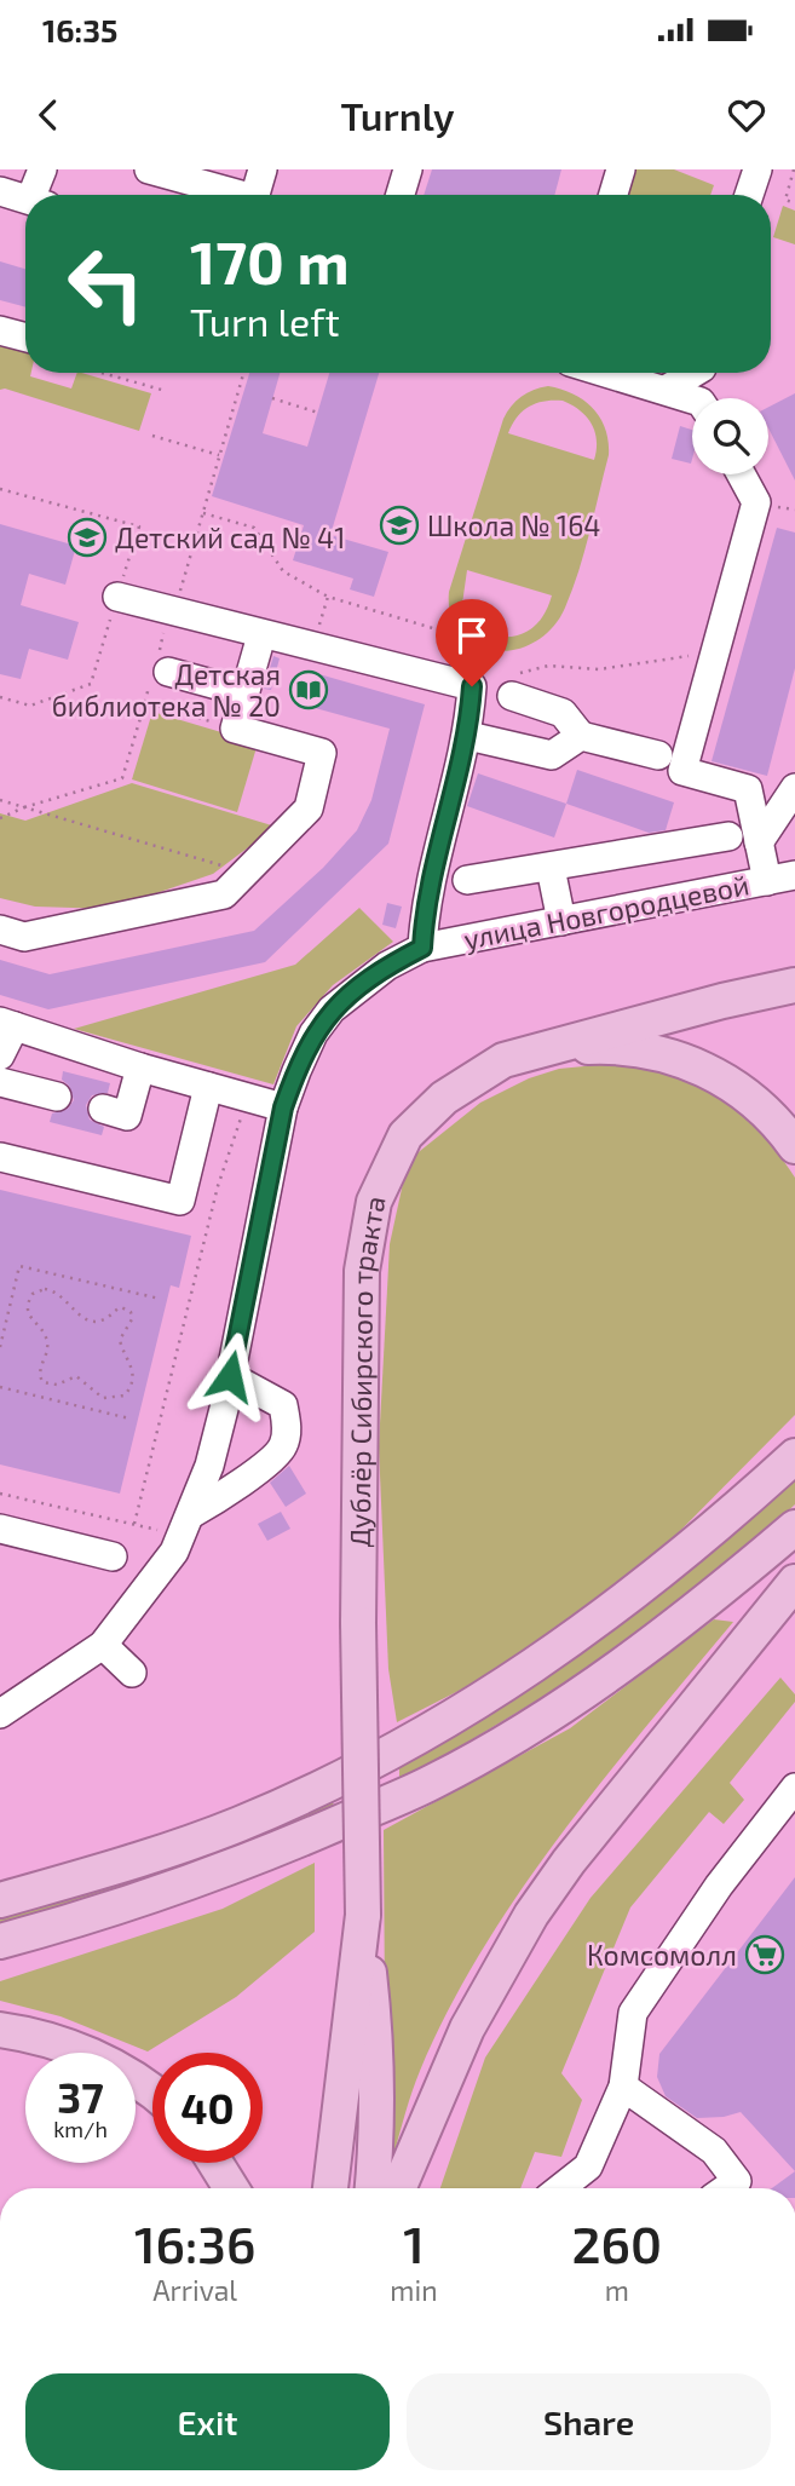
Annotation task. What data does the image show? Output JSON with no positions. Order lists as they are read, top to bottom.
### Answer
{
  "streets": {
    "main road": ["Дублёр Сибирского тракта"],
    "street": ["улица Новгородцевой"]
  },
  "places": {
    "school or university": ["Школа № 164", "Детский сад № 41"],
    "library": ["Детская библиотека № 20"],
    "supermarket": ["Комсомолл"]
  },
  "page": {
    "status": "16:35",
    "header": "Turnly",
    "turn": ["170 m", "Turn left"],
    "speed": "37 km/h",
    "limit": "40",
    "eta": [
      "16:36",
      "Arrival",
      "1",
      "min",
      "260",
      "m"
    ],
    "buttons": ["Exit", "Share"]
  }
}
